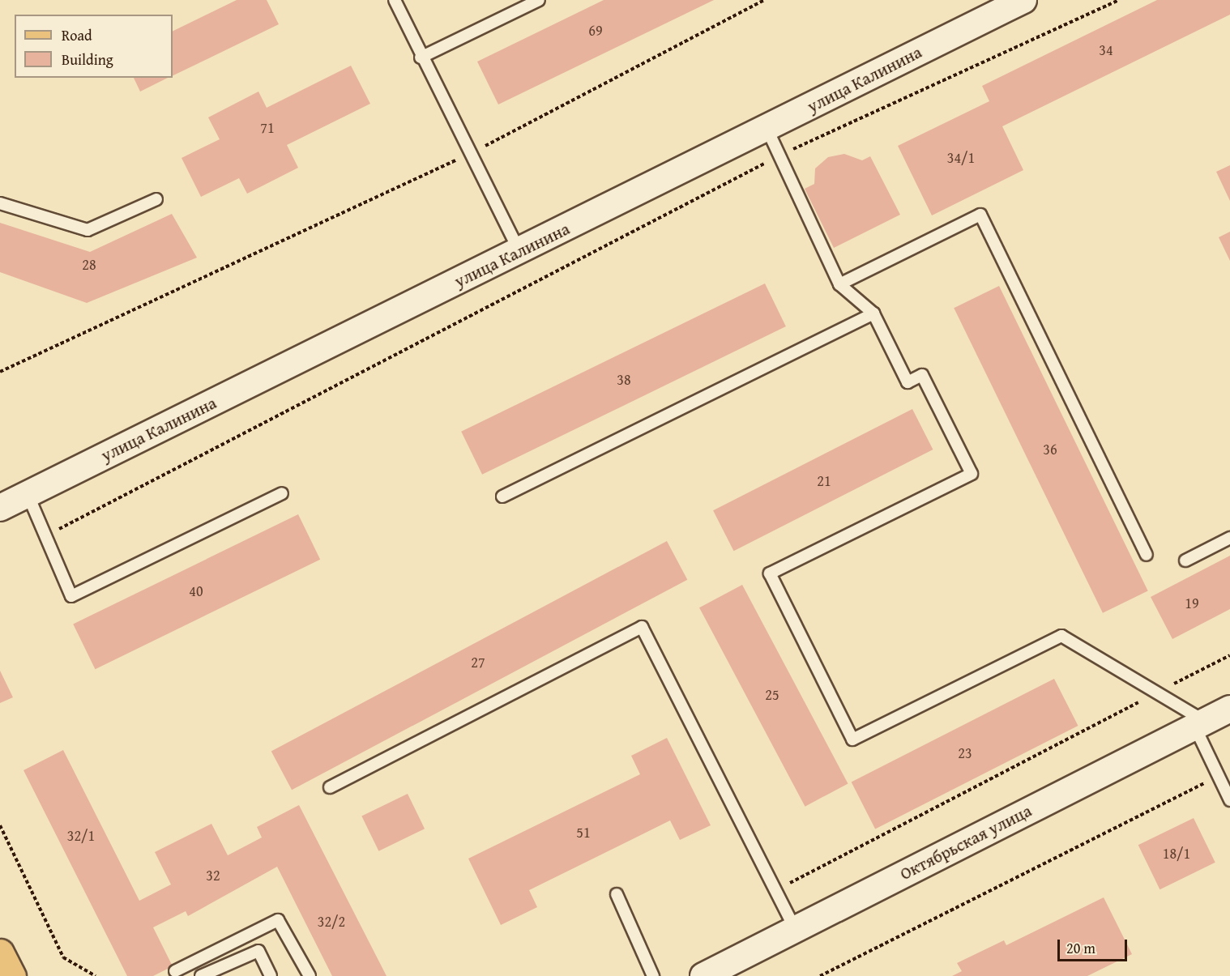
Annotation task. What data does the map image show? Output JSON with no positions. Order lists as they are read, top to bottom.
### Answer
{
  "streets": {
    "street": ["улица Калинина", "Октябрьская улица"]
  },
  "house_numbers": [
    "69",
    "34",
    "71",
    "34/1",
    "28",
    "38",
    "36",
    "21",
    "40",
    "19",
    "27",
    "25",
    "23",
    "51",
    "32/1",
    "18/1",
    "32",
    "32/2"
  ],
  "legend": ["Road", "Building"],
  "scale_bar": "20 m"
}
